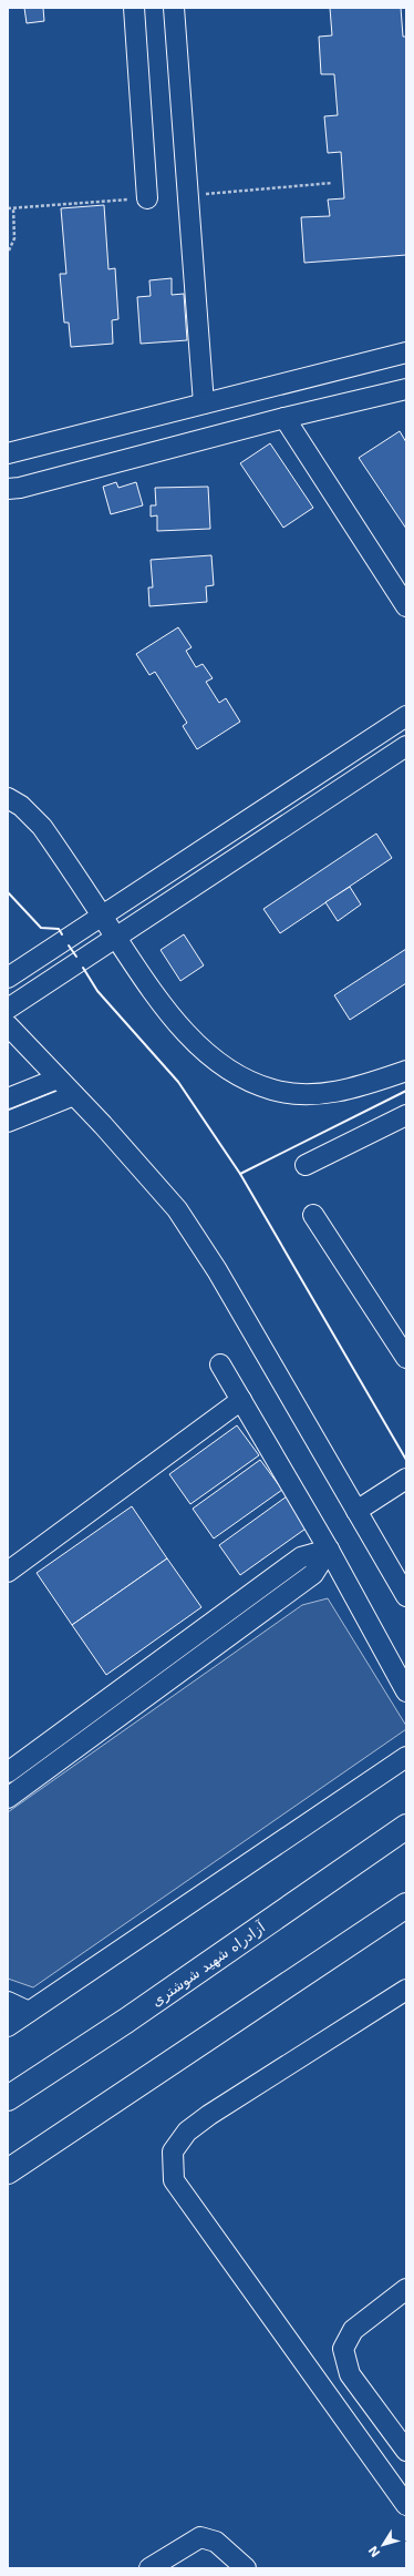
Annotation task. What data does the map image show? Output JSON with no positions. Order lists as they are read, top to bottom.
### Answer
{
  "streets": {
    "highway": ["آزادراه شهید شوشتری"]
  },
  "north": "bottom left"
}
